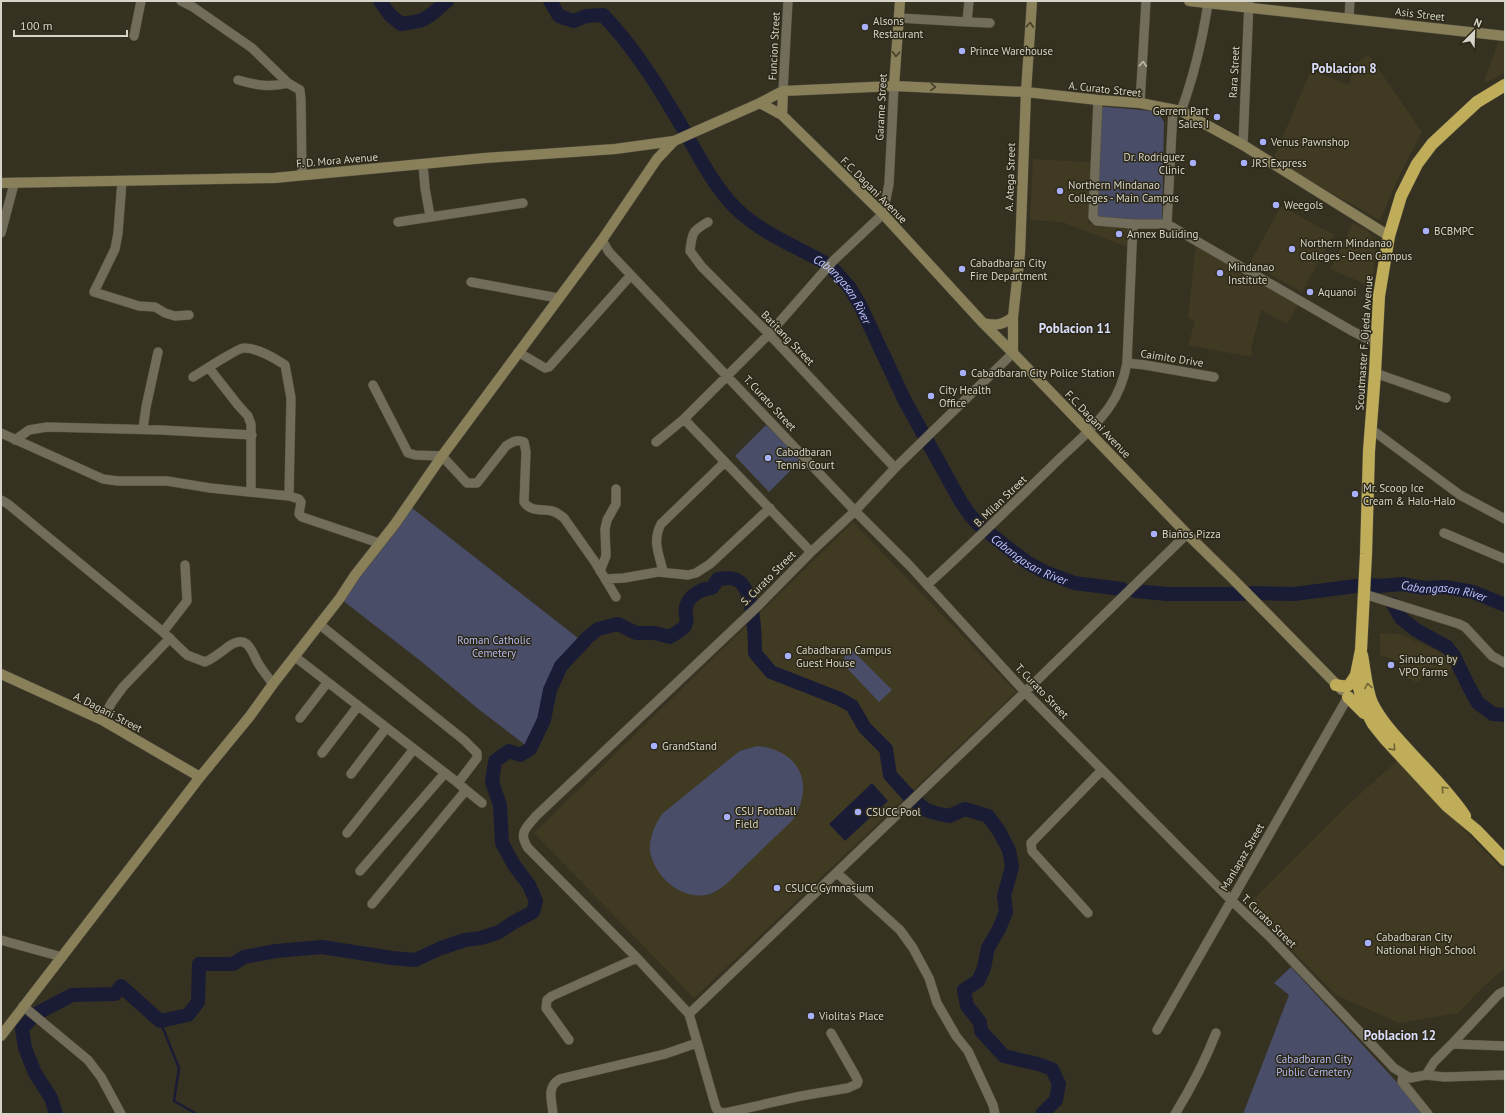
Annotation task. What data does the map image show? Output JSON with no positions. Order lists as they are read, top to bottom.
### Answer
{
  "streets": {
    "highway": ["Scoutmaster F. Ojeda Avenue"],
    "main road": [
      "Asis Street",
      "A. Curato Street",
      "Garame Street",
      "F. D. Mora Avenue",
      "A. Atega Street",
      "F.C. Dagani Avenue",
      "A. Dagani Street"
    ],
    "street": [
      "Funcion Street",
      "Rara Street",
      "Batitang Street",
      "Caimito Drive",
      "T. Curato Street",
      "B. Milan Street",
      "S. Curato Street",
      "Manlapaz Street"
    ]
  },
  "crossings": [
    ["Asis Street", "Rara Street"],
    ["Funcion Street", "A. Curato Street"],
    ["Rara Street", "A. Curato Street"],
    ["A. Curato Street", "Garame Street"],
    ["A. Curato Street", "A. Atega Street"],
    ["A. Curato Street", "Scoutmaster F. Ojeda Avenue"],
    ["Garame Street", "F.C. Dagani Avenue"],
    ["A. Atega Street", "F.C. Dagani Avenue"],
    ["A. Atega Street", "S. Curato Street"],
    ["F.C. Dagani Avenue", "B. Milan Street"],
    ["F.C. Dagani Avenue", "S. Curato Street"],
    ["F.C. Dagani Avenue", "Manlapaz Street"],
    ["Batitang Street", "S. Curato Street"],
    ["Caimito Drive", "B. Milan Street"],
    ["T. Curato Street", "B. Milan Street"],
    ["T. Curato Street", "S. Curato Street"],
    ["T. Curato Street", "Manlapaz Street"]
  ],
  "districts": ["Poblacion 8", "Poblacion 11", "Poblacion 12"],
  "water": ["Cabangasan River"],
  "parks": ["Roman Catholic Cemetery", "Cabadbaran City Public Cemetery"],
  "places": [
    "Alsons Restaurant",
    "Prince Warehouse",
    "Gerrem Part Sales I",
    "Venus Pawnshop",
    "Dr. Rodriguez Clinic",
    "JRS Express",
    "Northern Mindanao Colleges - Main Campus",
    "Weegols",
    "BCBMPC",
    "Annex Buliding",
    "Northern Mindanao Colleges - Deen Campus",
    "Cabadbaran City Fire Department",
    "Mindanao Institute",
    "Aquanoi",
    "Cabadbaran City Police Station",
    "City Health Office",
    "Cabadbaran Tennis Court",
    "Mr. Scoop Ice Cream & Halo-Halo",
    "Biaños Pizza",
    "Cabadbaran Campus Guest House",
    "Sinubong by VPO farms",
    "GrandStand",
    "CSUCC Pool",
    "CSU Football Field",
    "CSUCC Gymnasium",
    "Cabadbaran City National High School",
    "Violita's Place"
  ],
  "scale_bar": "100 m",
  "north": "top right"
}
